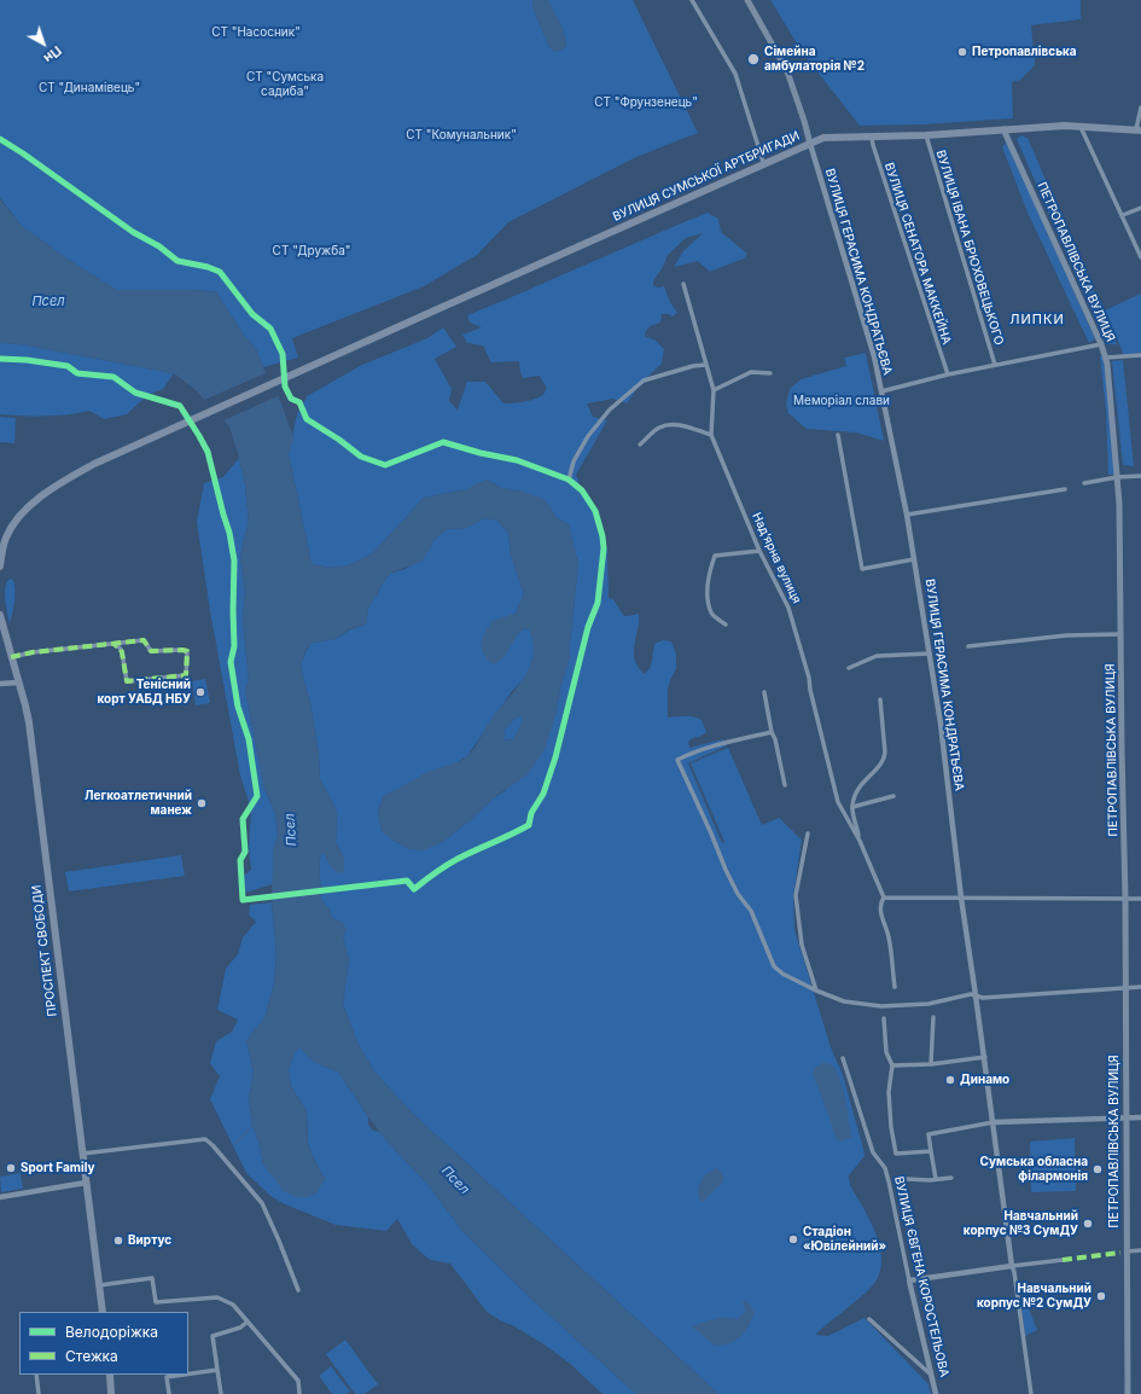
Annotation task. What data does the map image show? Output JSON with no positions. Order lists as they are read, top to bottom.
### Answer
{
  "streets": {
    "main road": [
      "ВУЛИЦЯ СУМСЬКОЇ АРТБРИГАДИ",
      "ПЕТРОПАВЛІВСЬКА ВУЛИЦЯ",
      "ВУЛИЦЯ ГЕРАСИМА КОНДРАТЬЄВА",
      "ПРОСПЕКТ СВОБОДИ"
    ],
    "street": [
      "ВУЛИЦЯ ІВАНА БРЮХОВЕЦЬКОГО",
      "ВУЛИЦЯ СЕНАТОРА МАККЕЙНА",
      "Надʼярна вулиця",
      "ВУЛИЦЯ ЄВГЕНА КОРОСТЕЛЬОВА"
    ]
  },
  "crossings": [
    ["ВУЛИЦЯ СУМСЬКОЇ АРТБРИГАДИ", "ВУЛИЦЯ ІВАНА БРЮХОВЕЦЬКОГО"],
    ["ВУЛИЦЯ СУМСЬКОЇ АРТБРИГАДИ", "ВУЛИЦЯ СЕНАТОРА МАККЕЙНА"],
    ["ВУЛИЦЯ СУМСЬКОЇ АРТБРИГАДИ", "ПЕТРОПАВЛІВСЬКА ВУЛИЦЯ"],
    ["ВУЛИЦЯ СУМСЬКОЇ АРТБРИГАДИ", "ВУЛИЦЯ ГЕРАСИМА КОНДРАТЬЄВА"]
  ],
  "districts": ["ЛИПКИ"],
  "water": ["Псел"],
  "parks": [
    "СТ \"Насосник\"",
    "СТ \"Сумська садиба\"",
    "СТ \"Динамівець\"",
    "СТ \"Фрунзенець\"",
    "СТ \"Комунальник\"",
    "СТ \"Дружба\"",
    "Меморіал слави"
  ],
  "places": [
    "Петропавлівська",
    "Сімейна амбулаторія №2",
    "Тенісний корт УАБД НБУ",
    "Легкоатлетичний манеж",
    "Динамо",
    "Sport Family",
    "Сумська обласна філармонія",
    "Навчальний корпус №3 СумДУ",
    "Стадіон «Ювілейний»",
    "Виртус",
    "Навчальний корпус №2 СумДУ"
  ],
  "legend": ["Велодоріжка", "Стежка"],
  "north": "bottom right"
}
